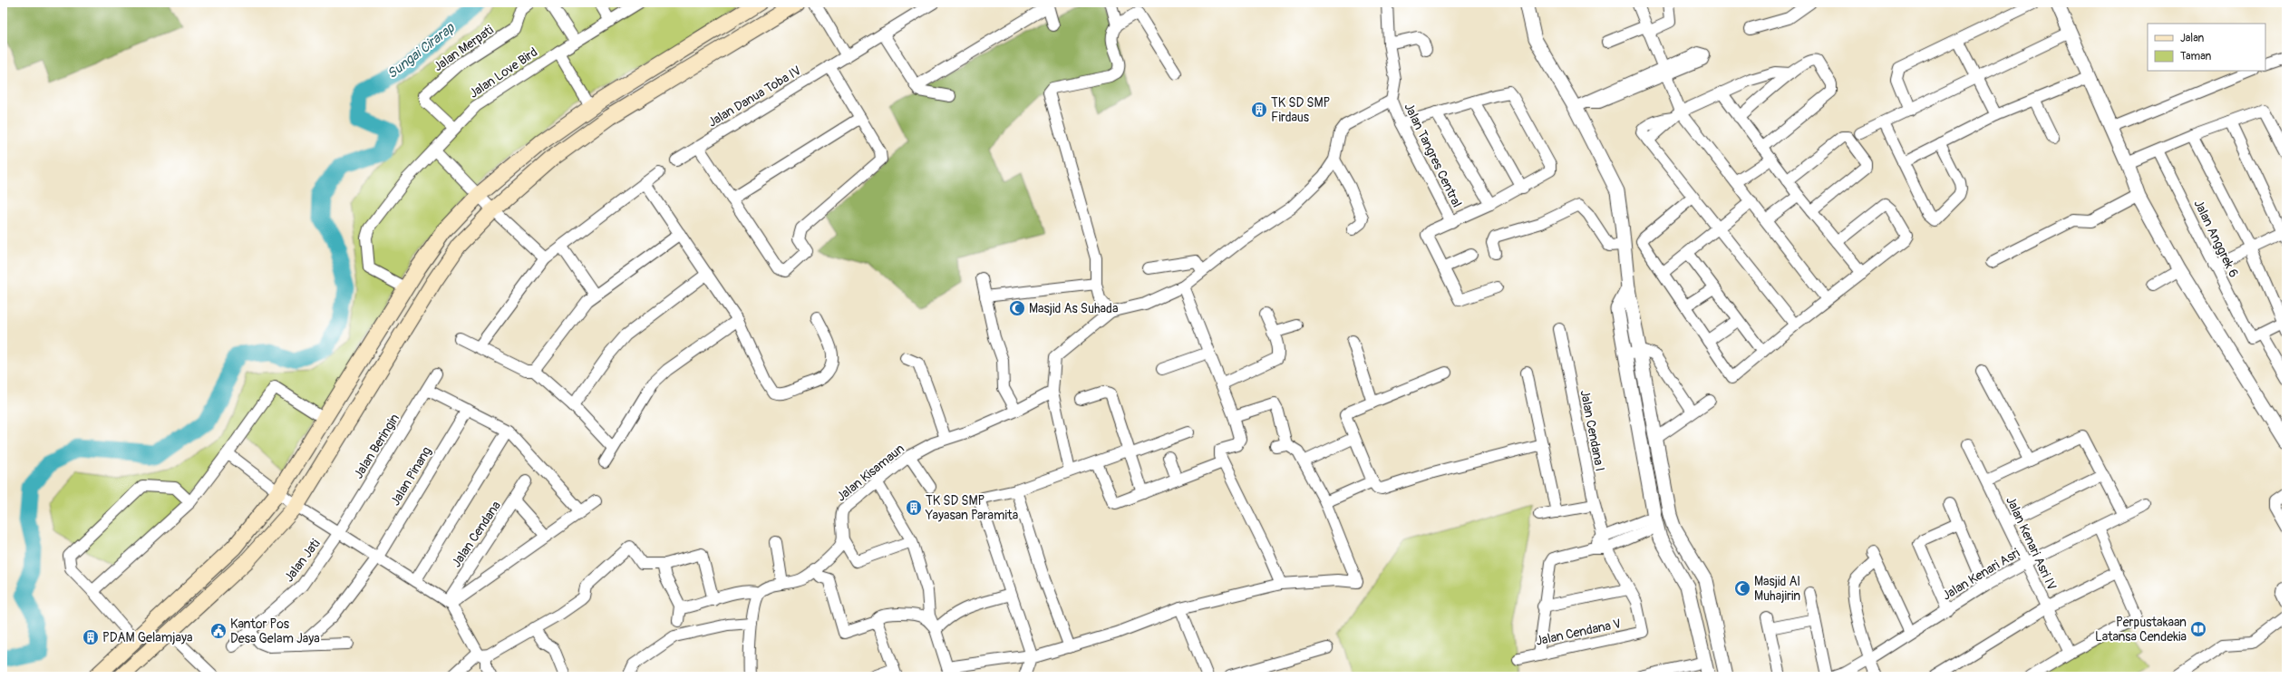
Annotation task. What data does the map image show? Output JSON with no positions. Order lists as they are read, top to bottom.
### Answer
{
  "streets": {
    "street": [
      "Jalan Merpati",
      "Jalan Love Bird",
      "Jalan Danua Toba IV",
      "Jalan Tangres Central",
      "Jalan Anggrek 6",
      "Jalan Cendana I",
      "Jalan Beringin",
      "Jalan Kisamaun",
      "Jalan Pinang",
      "Jalan Cendana",
      "Jalan Kenari Asri IV",
      "Jalan Jati",
      "Jalan Kenari Asri",
      "Jalan Cendana V"
    ]
  },
  "crossings": [
    ["Jalan Merpati", "Jalan Love Bird"],
    ["Jalan Cendana I", "Jalan Cendana V"],
    ["Jalan Beringin", "Jalan Jati"],
    ["Jalan Kenari Asri IV", "Jalan Kenari Asri"]
  ],
  "water": ["Sungai Cirarap"],
  "places": {
    "building": ["TK SD SMP Firdaus", "TK SD SMP Yayasan Paramita", "PDAM Gelamjaya"],
    "mosque": ["Masjid As Suhada", "Masjid Al Muhajirin"],
    "library": ["Perpustakaan Latansa Cendekia"],
    "public building": ["Kantor Pos Desa Gelam Jaya"]
  },
  "legend": ["Jalan", "Taman"]
}
